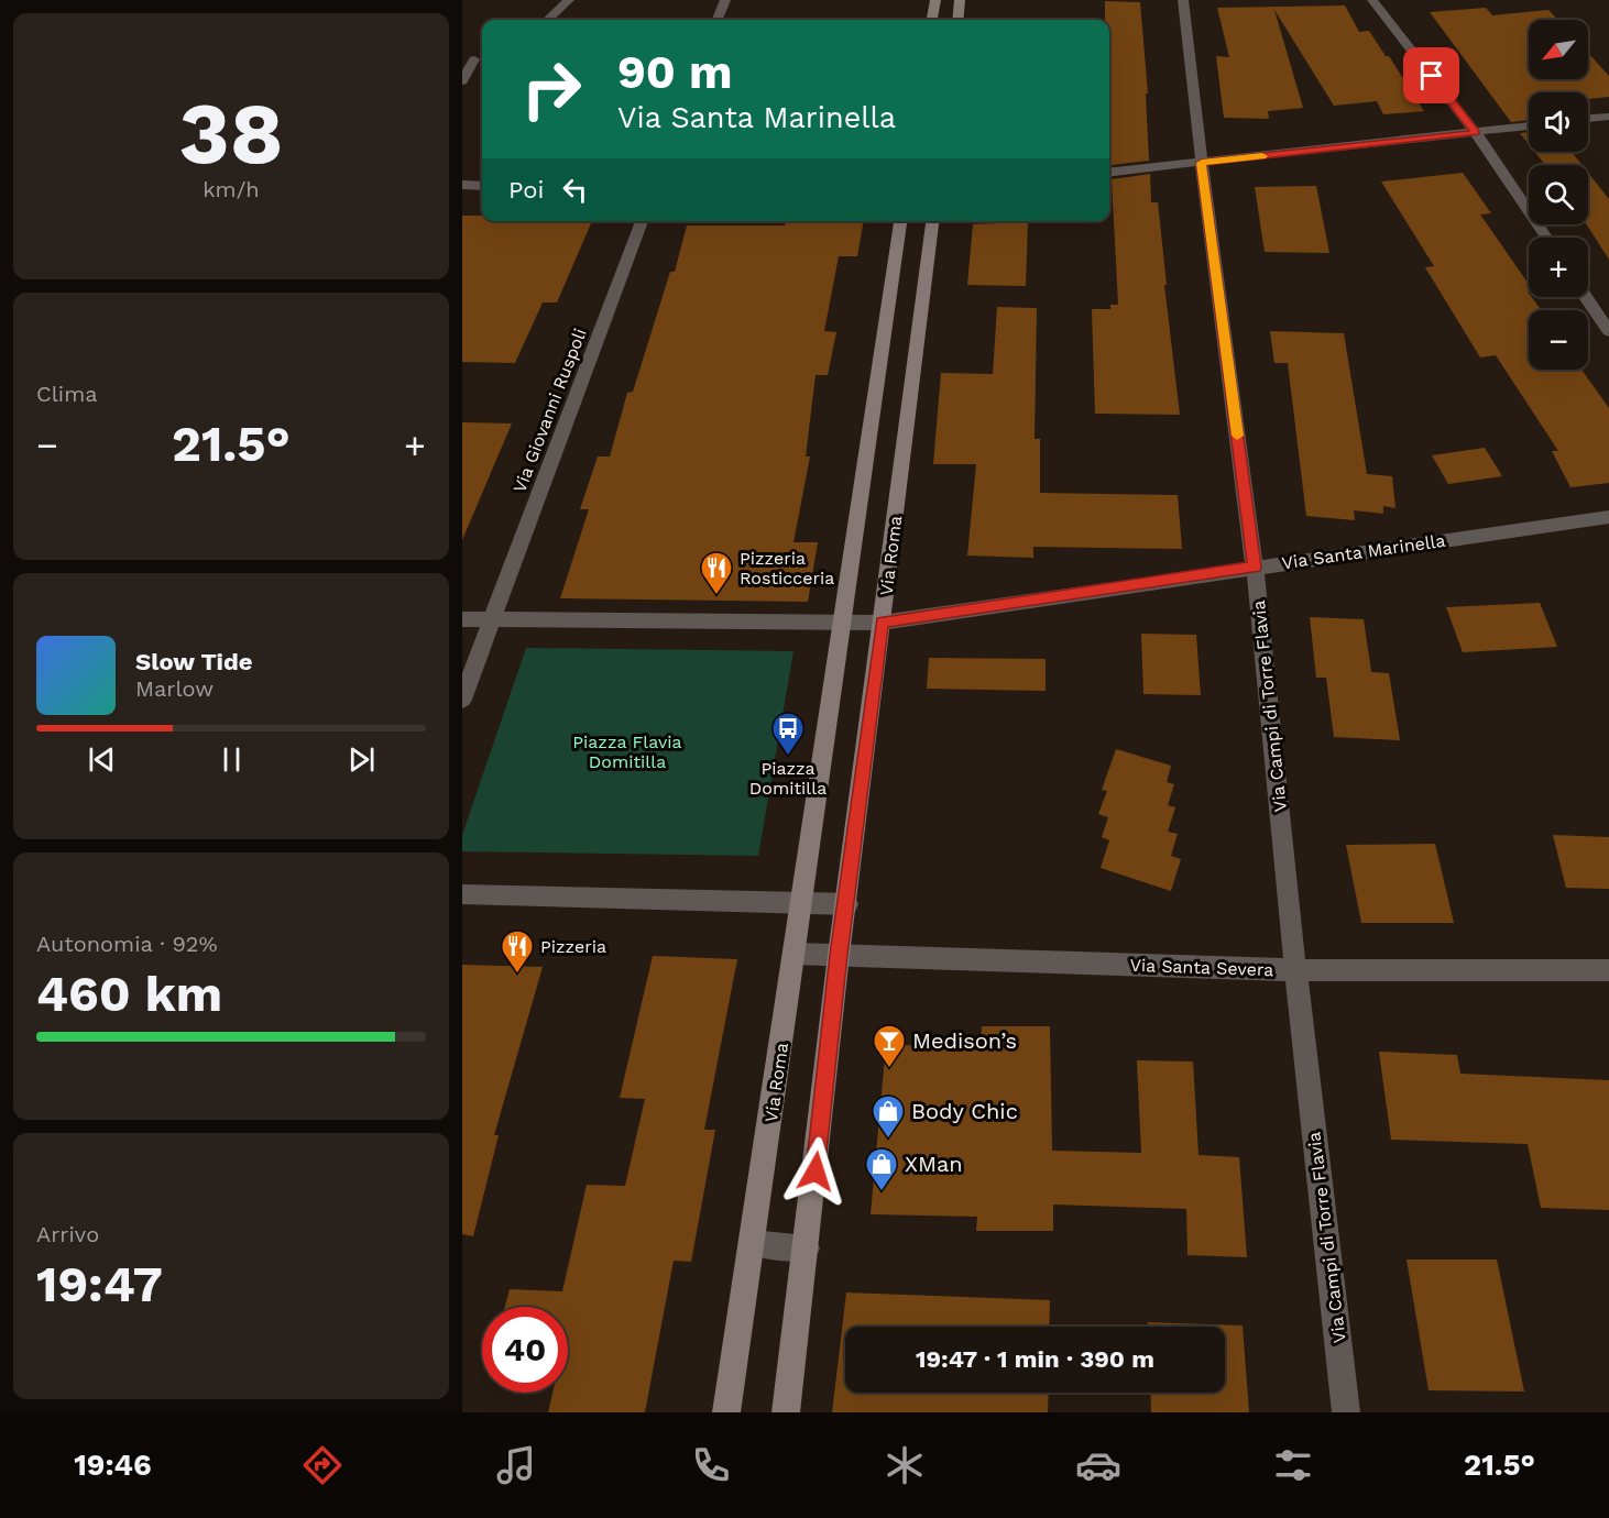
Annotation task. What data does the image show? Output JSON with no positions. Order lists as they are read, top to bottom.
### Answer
{
  "streets": {
    "street": [
      "Via Giovanni Ruspoli",
      "Via Santa Marinella",
      "Via Roma",
      "Via Campi di Torre Flavia",
      "Via Santa Severa"
    ]
  },
  "crossings": [
    ["Via Santa Marinella", "Via Roma"],
    ["Via Santa Marinella", "Via Campi di Torre Flavia"],
    ["Via Roma", "Via Santa Severa"],
    ["Via Campi di Torre Flavia", "Via Santa Severa"]
  ],
  "parks": ["Piazza Flavia Domitilla"],
  "places": {
    "restaurant": ["Pizzeria Rosticceria", "Pizzeria"],
    "bus stop": ["Piazza Domitilla"],
    "bar": ["Medison’s"],
    "shop": ["Body Chic", "XMan"]
  },
  "north": "bottom left",
  "page": {
    "tile": [
      ["38", "km/h"],
      "Clima",
      ["Autonomia · 92%", "460 km"],
      ["Arrivo", "19:47"]
    ],
    "map_buttons": ["+", "−"],
    "turn": ["90 m", "Via Santa Marinella"],
    "then": "Poi",
    "heat": ["−", "21.5°", "+"],
    "song": ["Slow Tide", "Marlow"],
    "limit": "40",
    "trip": "19:47 · 1 min · 390 m",
    "tabs": ["19:46", "21.5°"]
  }
}
